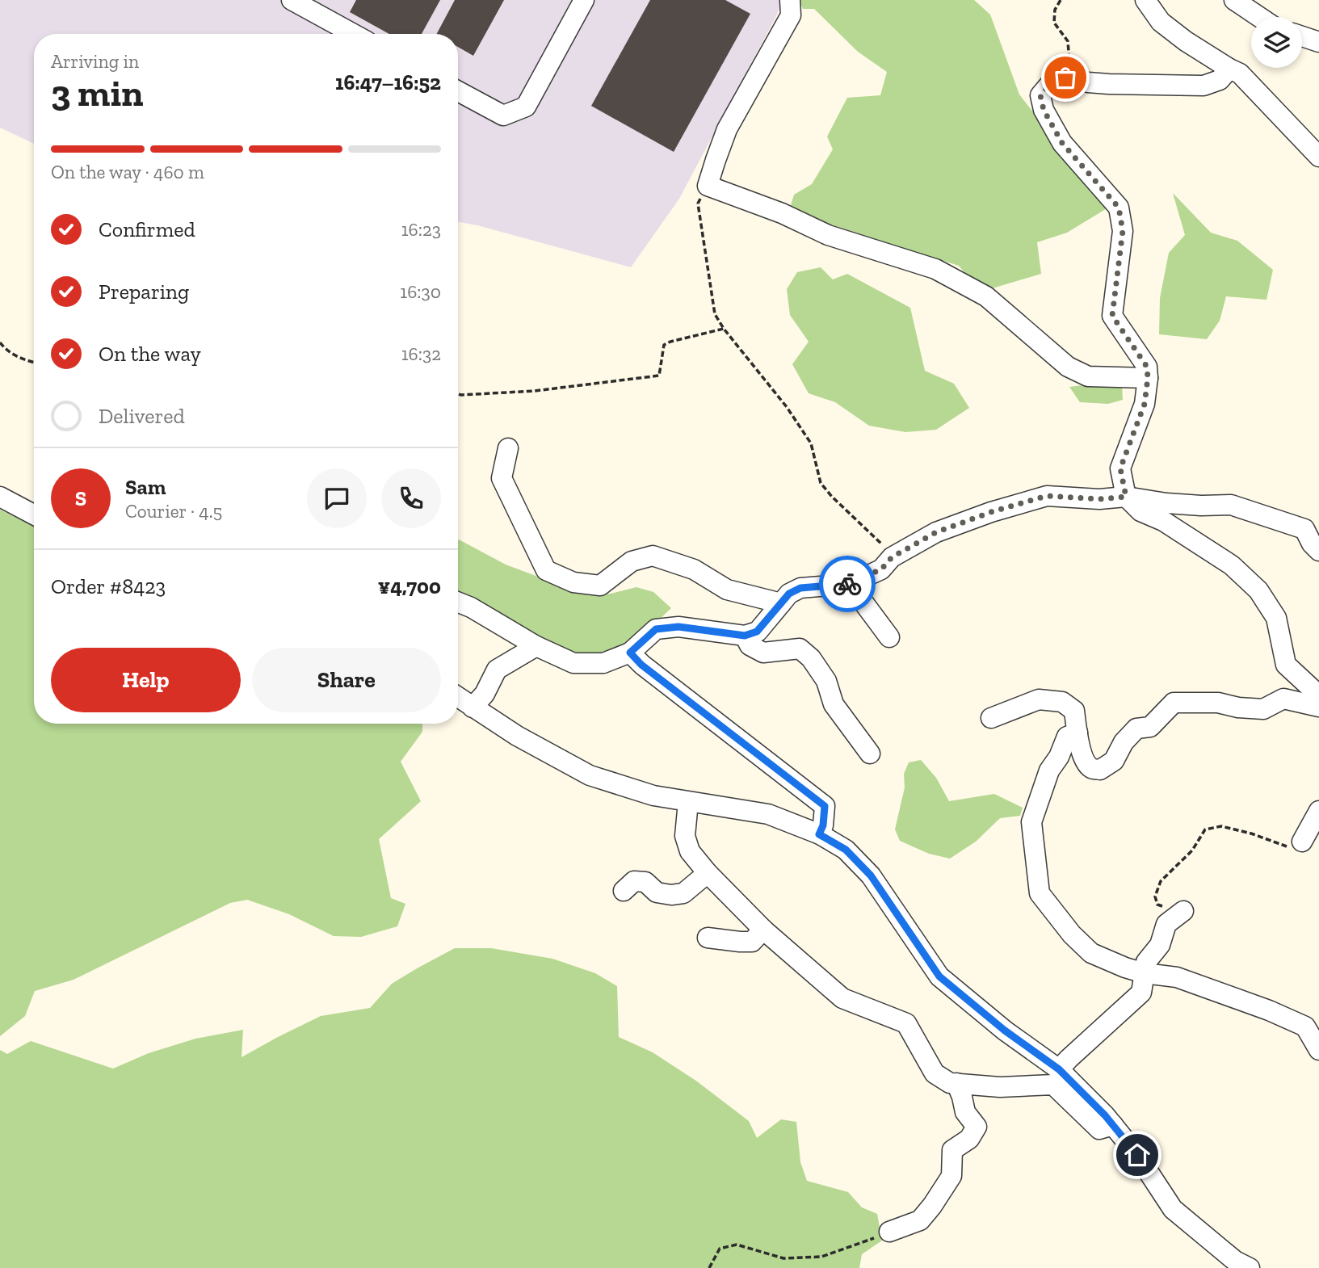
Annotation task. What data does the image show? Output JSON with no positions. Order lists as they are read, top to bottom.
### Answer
{
  "page": {
    "heading": ["3 min", "Arriving in", "16:47–16:52"],
    "panel": [
      "Sam",
      "Courier · 4.5",
      "Order #8423",
      "¥4,700"
    ],
    "bar": "On the way · 460 m",
    "list": [
      ["Confirmed", "16:23"],
      ["Preparing", "16:30"],
      ["On the way", "16:32"],
      "Delivered"
    ],
    "round": "S",
    "buttons": ["Help", "Share"]
  }
}
